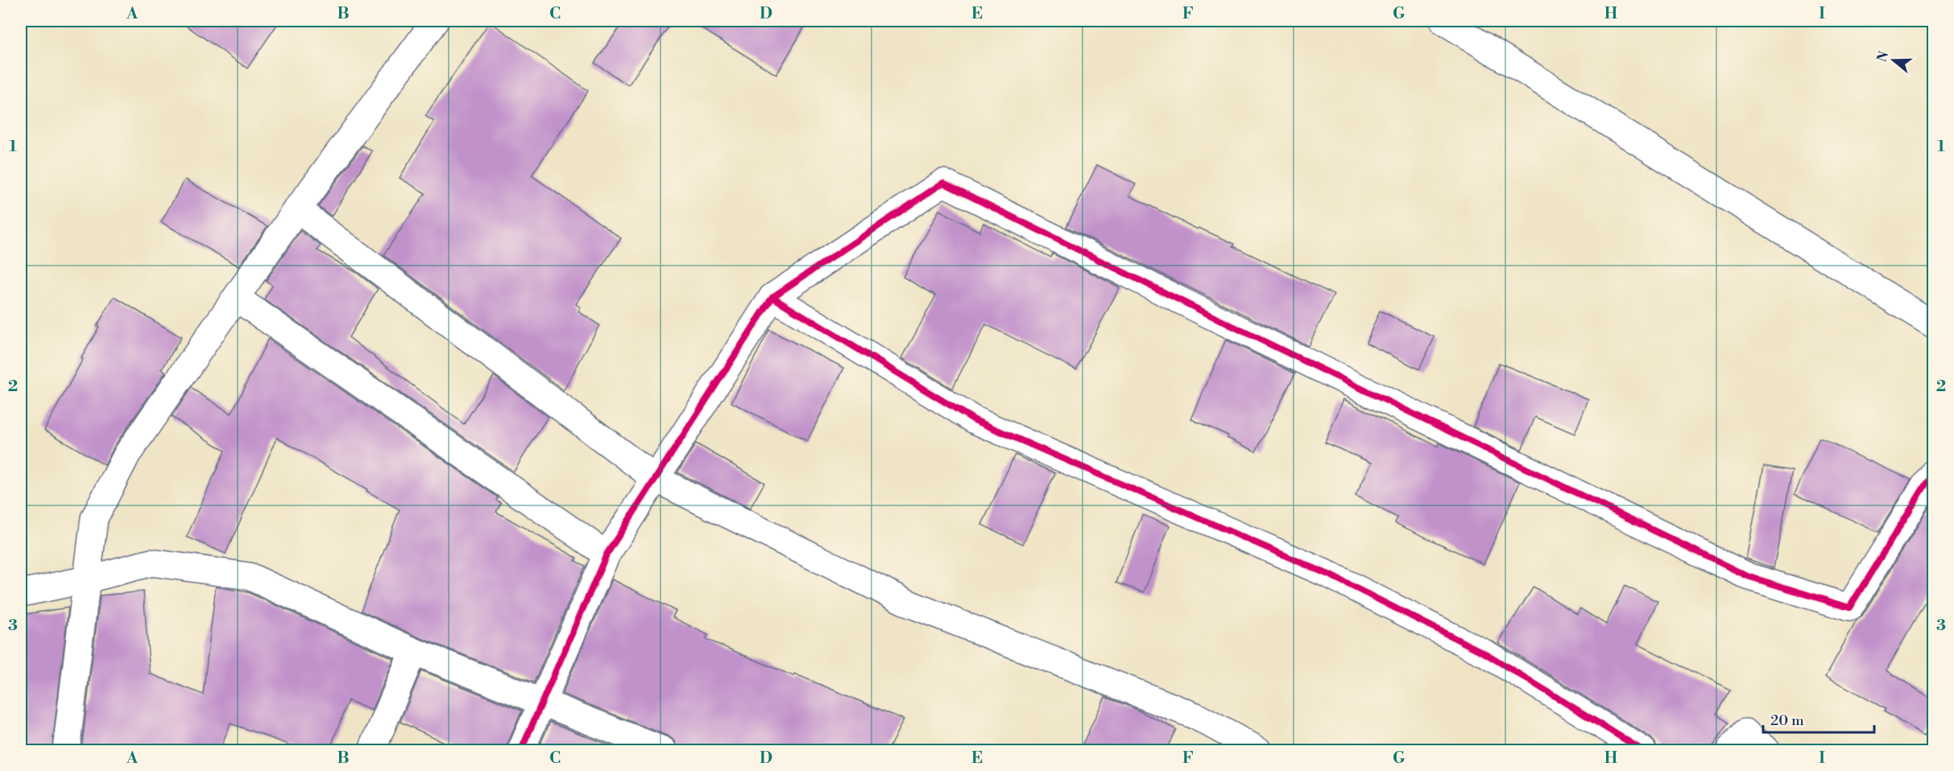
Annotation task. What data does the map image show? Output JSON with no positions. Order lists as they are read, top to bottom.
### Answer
{
  "scale_bar": "20 m",
  "north": "left",
  "grid": {
    "columns": [
      "A",
      "B",
      "C",
      "D",
      "E",
      "F",
      "G",
      "H",
      "I"
    ],
    "rows": ["1", "2", "3"]
  }
}
